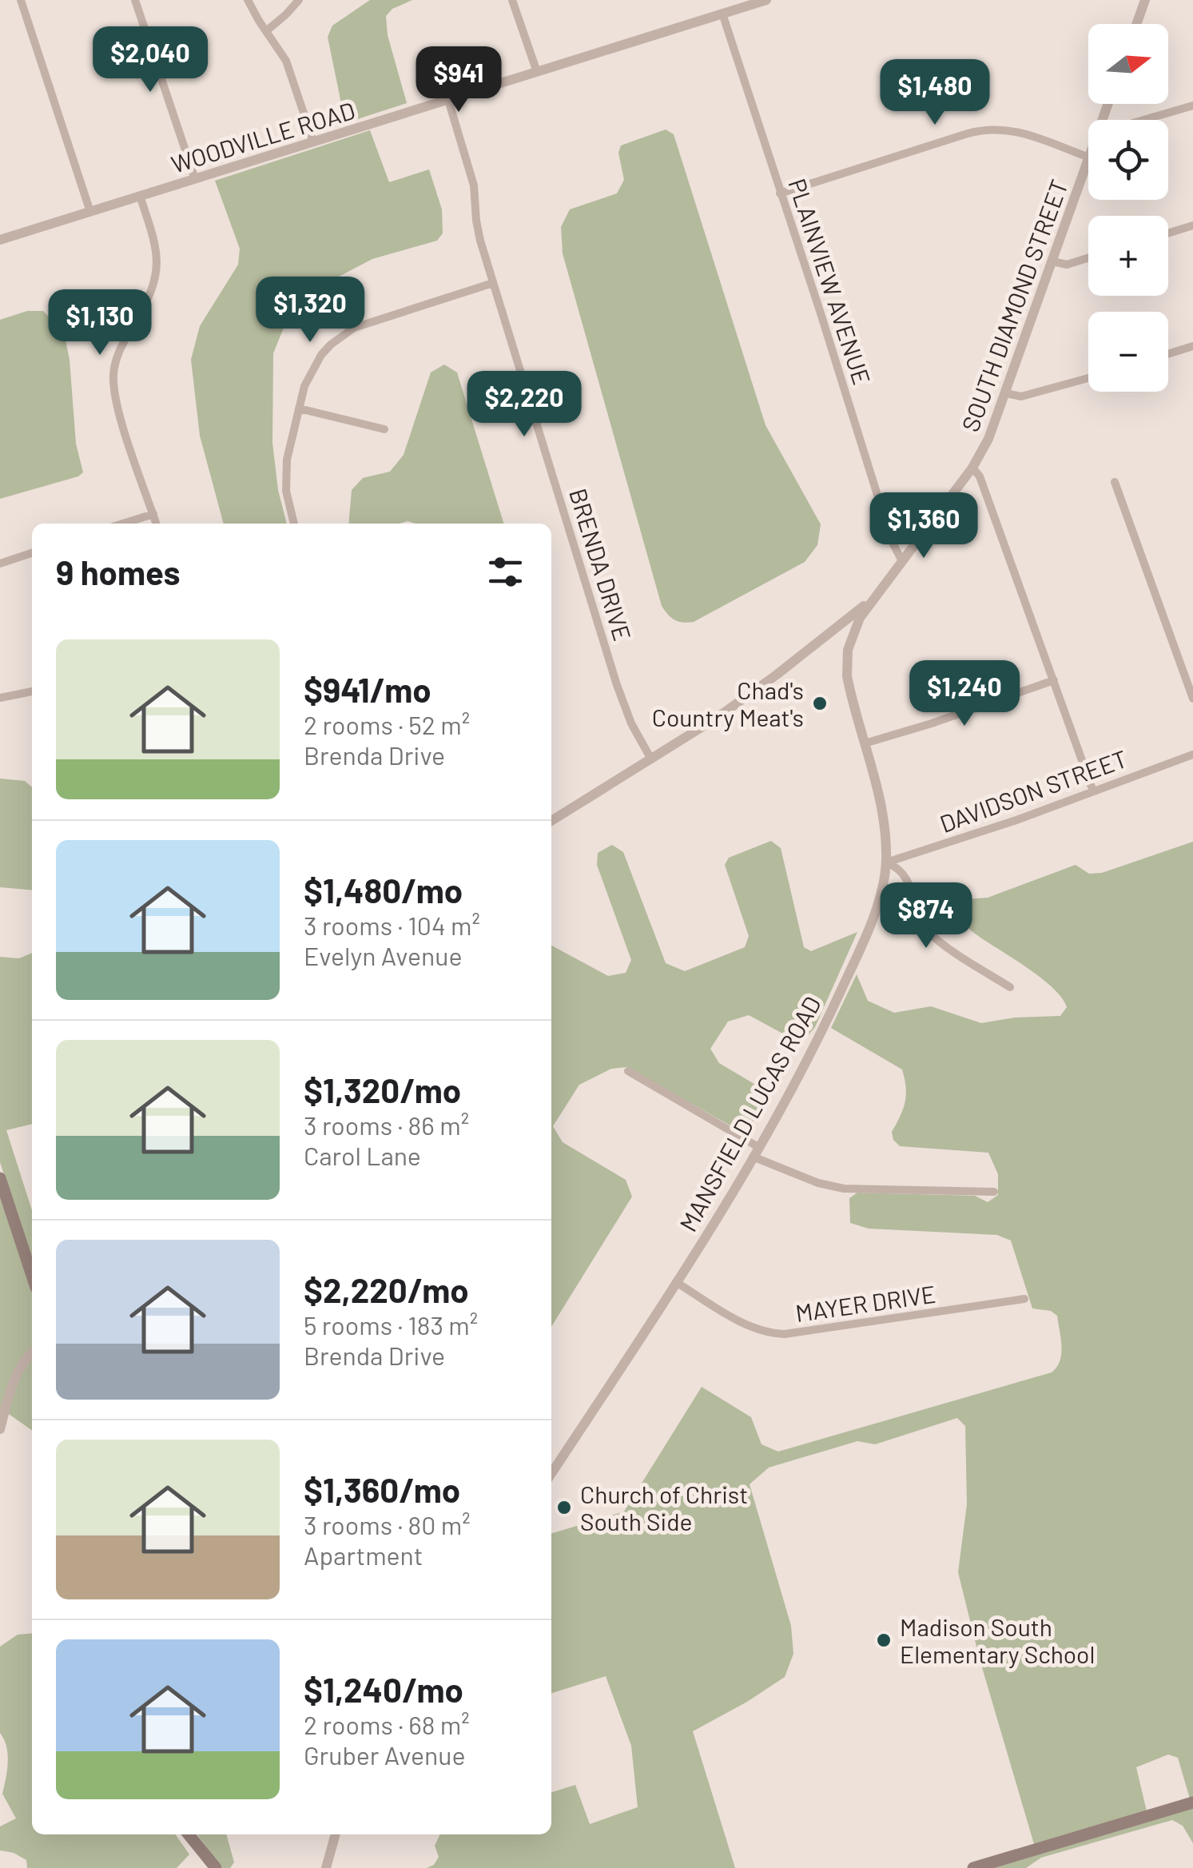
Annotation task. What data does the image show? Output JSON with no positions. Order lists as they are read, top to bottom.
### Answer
{
  "streets": {
    "street": [
      "WOODVILLE ROAD",
      "PLAINVIEW AVENUE",
      "SOUTH DIAMOND STREET",
      "BRENDA DRIVE",
      "DAVIDSON STREET",
      "MANSFIELD LUCAS ROAD",
      "MAYER DRIVE"
    ]
  },
  "crossings": [
    ["WOODVILLE ROAD", "PLAINVIEW AVENUE"],
    ["WOODVILLE ROAD", "BRENDA DRIVE"],
    ["PLAINVIEW AVENUE", "SOUTH DIAMOND STREET"],
    ["SOUTH DIAMOND STREET", "MANSFIELD LUCAS ROAD"],
    ["DAVIDSON STREET", "MANSFIELD LUCAS ROAD"],
    ["MANSFIELD LUCAS ROAD", "MAYER DRIVE"]
  ],
  "places": ["Chad's Country Meat's", "Church of Christ South Side", "Madison South Elementary School"],
  "north": "right",
  "page": {
    "map_buttons": ["+", "−"],
    "price": [
      "$2,040",
      "$941",
      "$1,480",
      "$1,320",
      "$1,130",
      "$2,220",
      "$1,360",
      "$1,240",
      "$874"
    ],
    "heading": "9 homes",
    "list": [
      {
        "name": "$941/mo",
        "note": "2 rooms · 52 m² · Brenda Drive"
      },
      {
        "name": "$1,480/mo",
        "note": "3 rooms · 104 m² · Evelyn Avenue"
      },
      {
        "name": "$1,320/mo",
        "note": "3 rooms · 86 m² · Carol Lane"
      },
      {
        "name": "$2,220/mo",
        "note": "5 rooms · 183 m² · Brenda Drive"
      },
      {
        "name": "$1,360/mo",
        "note": "3 rooms · 80 m² · Apartment"
      },
      {
        "name": "$1,240/mo",
        "note": "2 rooms · 68 m² · Gruber Avenue"
      }
    ]
  }
}
